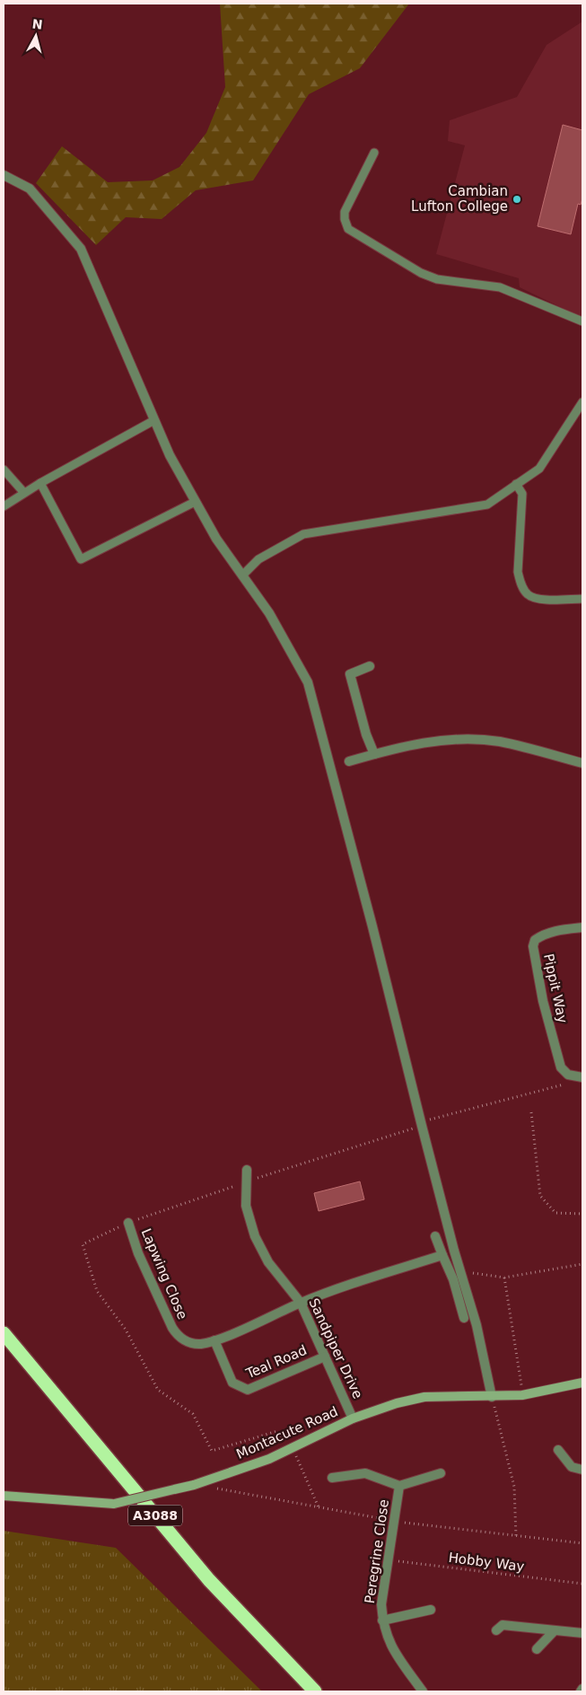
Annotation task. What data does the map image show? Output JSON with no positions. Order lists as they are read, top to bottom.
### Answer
{
  "streets": {
    "highway": ["A3088"],
    "street": [
      "Pippit Way",
      "Lapwing Close",
      "Sandpiper Drive",
      "Teal Road",
      "Montacute Road",
      "Peregrine Close"
    ],
    "path": ["Hobby Way"]
  },
  "crossings": [
    ["Lapwing Close", "Sandpiper Drive"],
    ["Lapwing Close", "Teal Road"],
    ["Sandpiper Drive", "Teal Road"],
    ["Sandpiper Drive", "Montacute Road"],
    ["Peregrine Close", "Hobby Way"]
  ],
  "places": ["Cambian Lufton College"],
  "north": "top"
}
